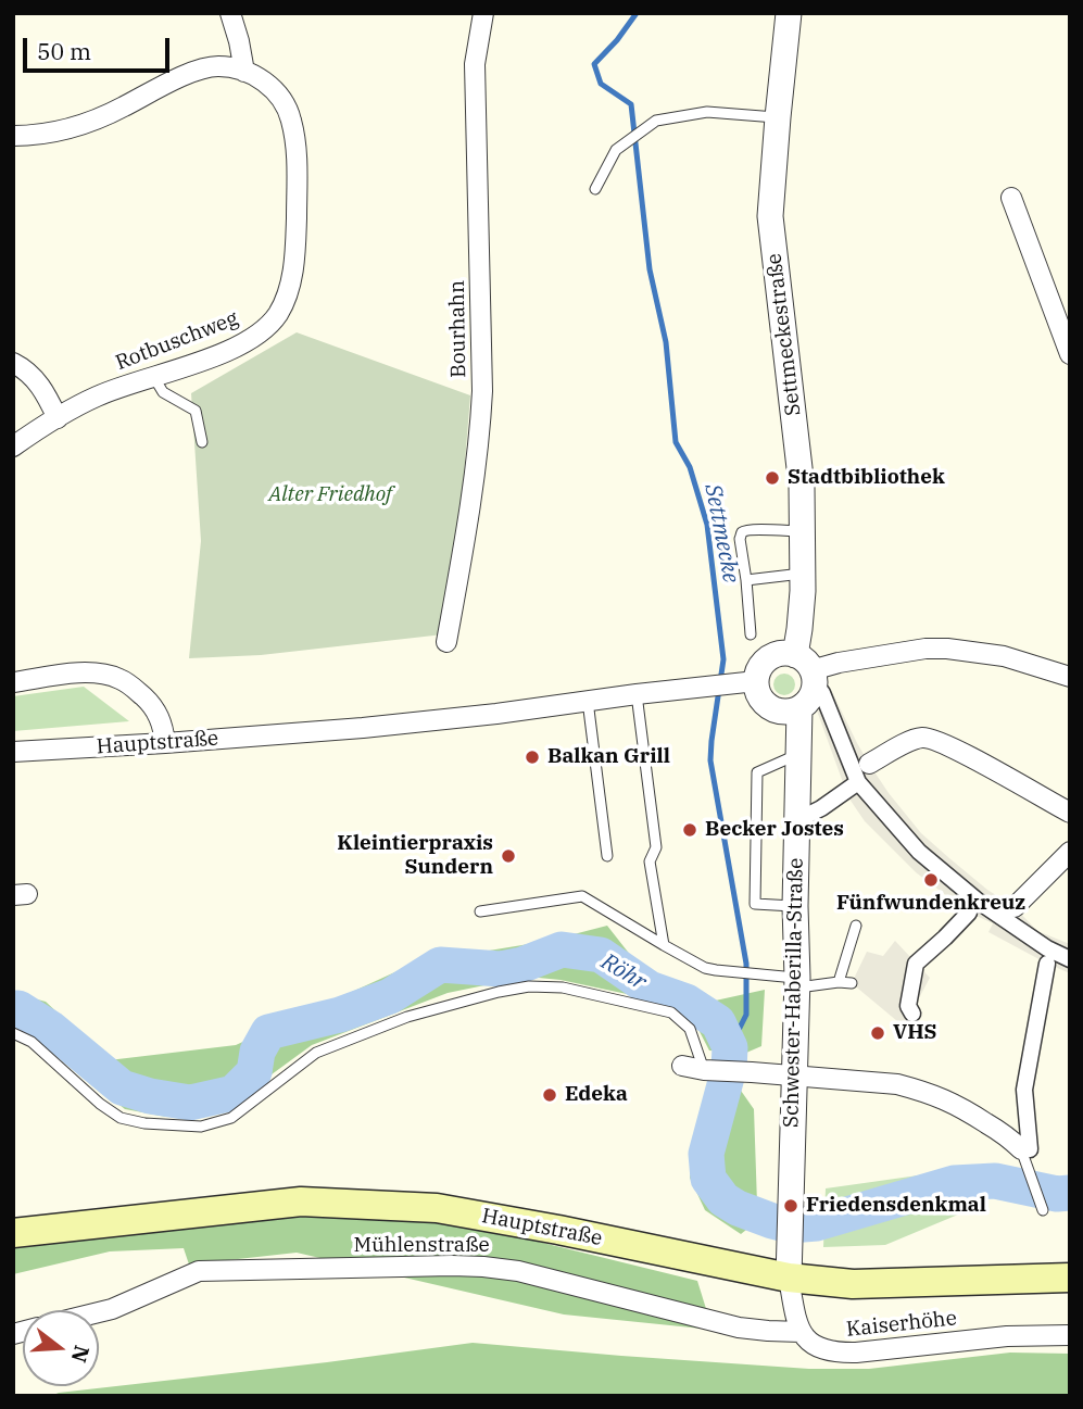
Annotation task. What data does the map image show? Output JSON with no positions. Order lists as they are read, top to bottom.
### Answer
{
  "streets": {
    "main road": ["Hauptstraße"],
    "street": [
      "Bourhahn",
      "Settmeckestraße",
      "Rotbuschweg",
      "Schwester-Haberilla-Straße",
      "Mühlenstraße",
      "Kaiserhöhe"
    ]
  },
  "crossings": [
    ["Settmeckestraße", "Hauptstraße"],
    ["Settmeckestraße", "Schwester-Haberilla-Straße"],
    ["Hauptstraße", "Schwester-Haberilla-Straße"],
    ["Mühlenstraße", "Kaiserhöhe"]
  ],
  "water": ["Settmecke", "Röhr"],
  "parks": ["Alter Friedhof"],
  "places": [
    "Stadtbibliothek",
    "Balkan Grill",
    "Becker Jostes",
    "Kleintierpraxis Sundern",
    "Fünfwundenkreuz",
    "VHS",
    "Edeka",
    "Friedensdenkmal"
  ],
  "scale_bar": "50 m",
  "north": "right"
}
